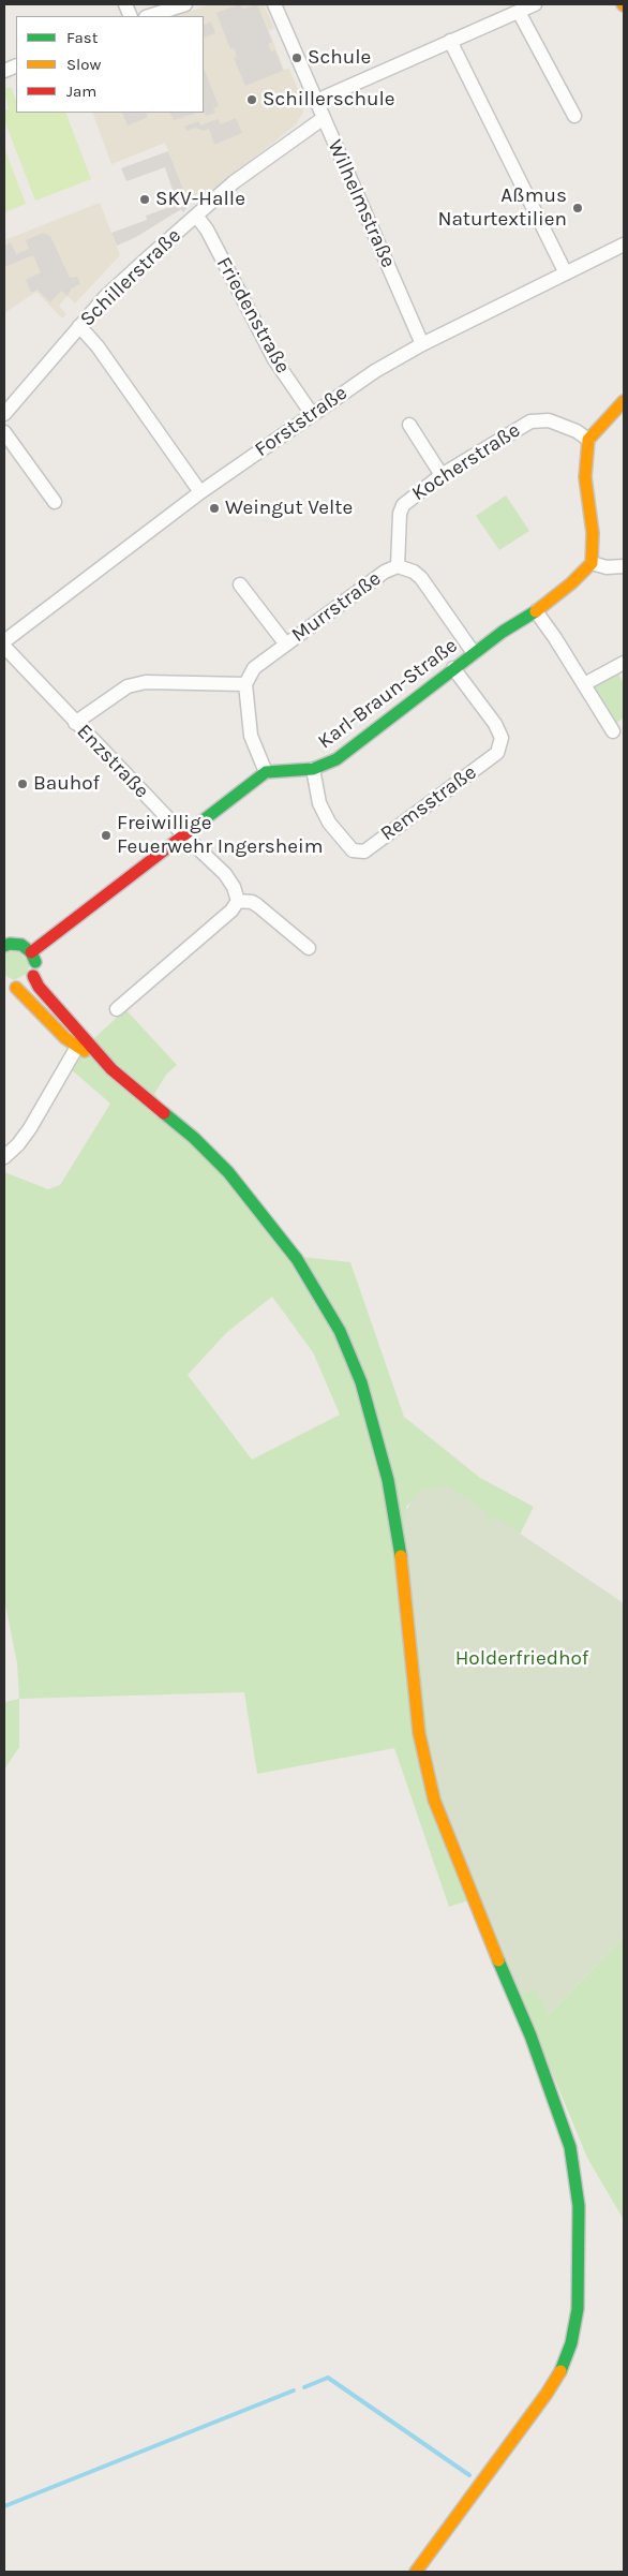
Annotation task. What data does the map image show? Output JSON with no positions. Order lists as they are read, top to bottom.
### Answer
{
  "streets": {
    "street": [
      "Wilhelmstraße",
      "Schillerstraße",
      "Friedenstraße",
      "Forststraße",
      "Kocherstraße",
      "Murrstraße",
      "Karl-Braun-Straße",
      "Enzstraße",
      "Remsstraße"
    ]
  },
  "crossings": [
    ["Wilhelmstraße", "Schillerstraße"],
    ["Wilhelmstraße", "Forststraße"],
    ["Schillerstraße", "Friedenstraße"],
    ["Friedenstraße", "Forststraße"],
    ["Kocherstraße", "Murrstraße"],
    ["Murrstraße", "Karl-Braun-Straße"],
    ["Karl-Braun-Straße", "Remsstraße"]
  ],
  "parks": ["Holderfriedhof"],
  "places": [
    "Schule",
    "Schillerschule",
    "SKV-Halle",
    "Aßmus Naturtextilien",
    "Weingut Velte",
    "Bauhof",
    "Freiwillige Feuerwehr Ingersheim"
  ],
  "legend": ["Fast", "Slow", "Jam"]
}
